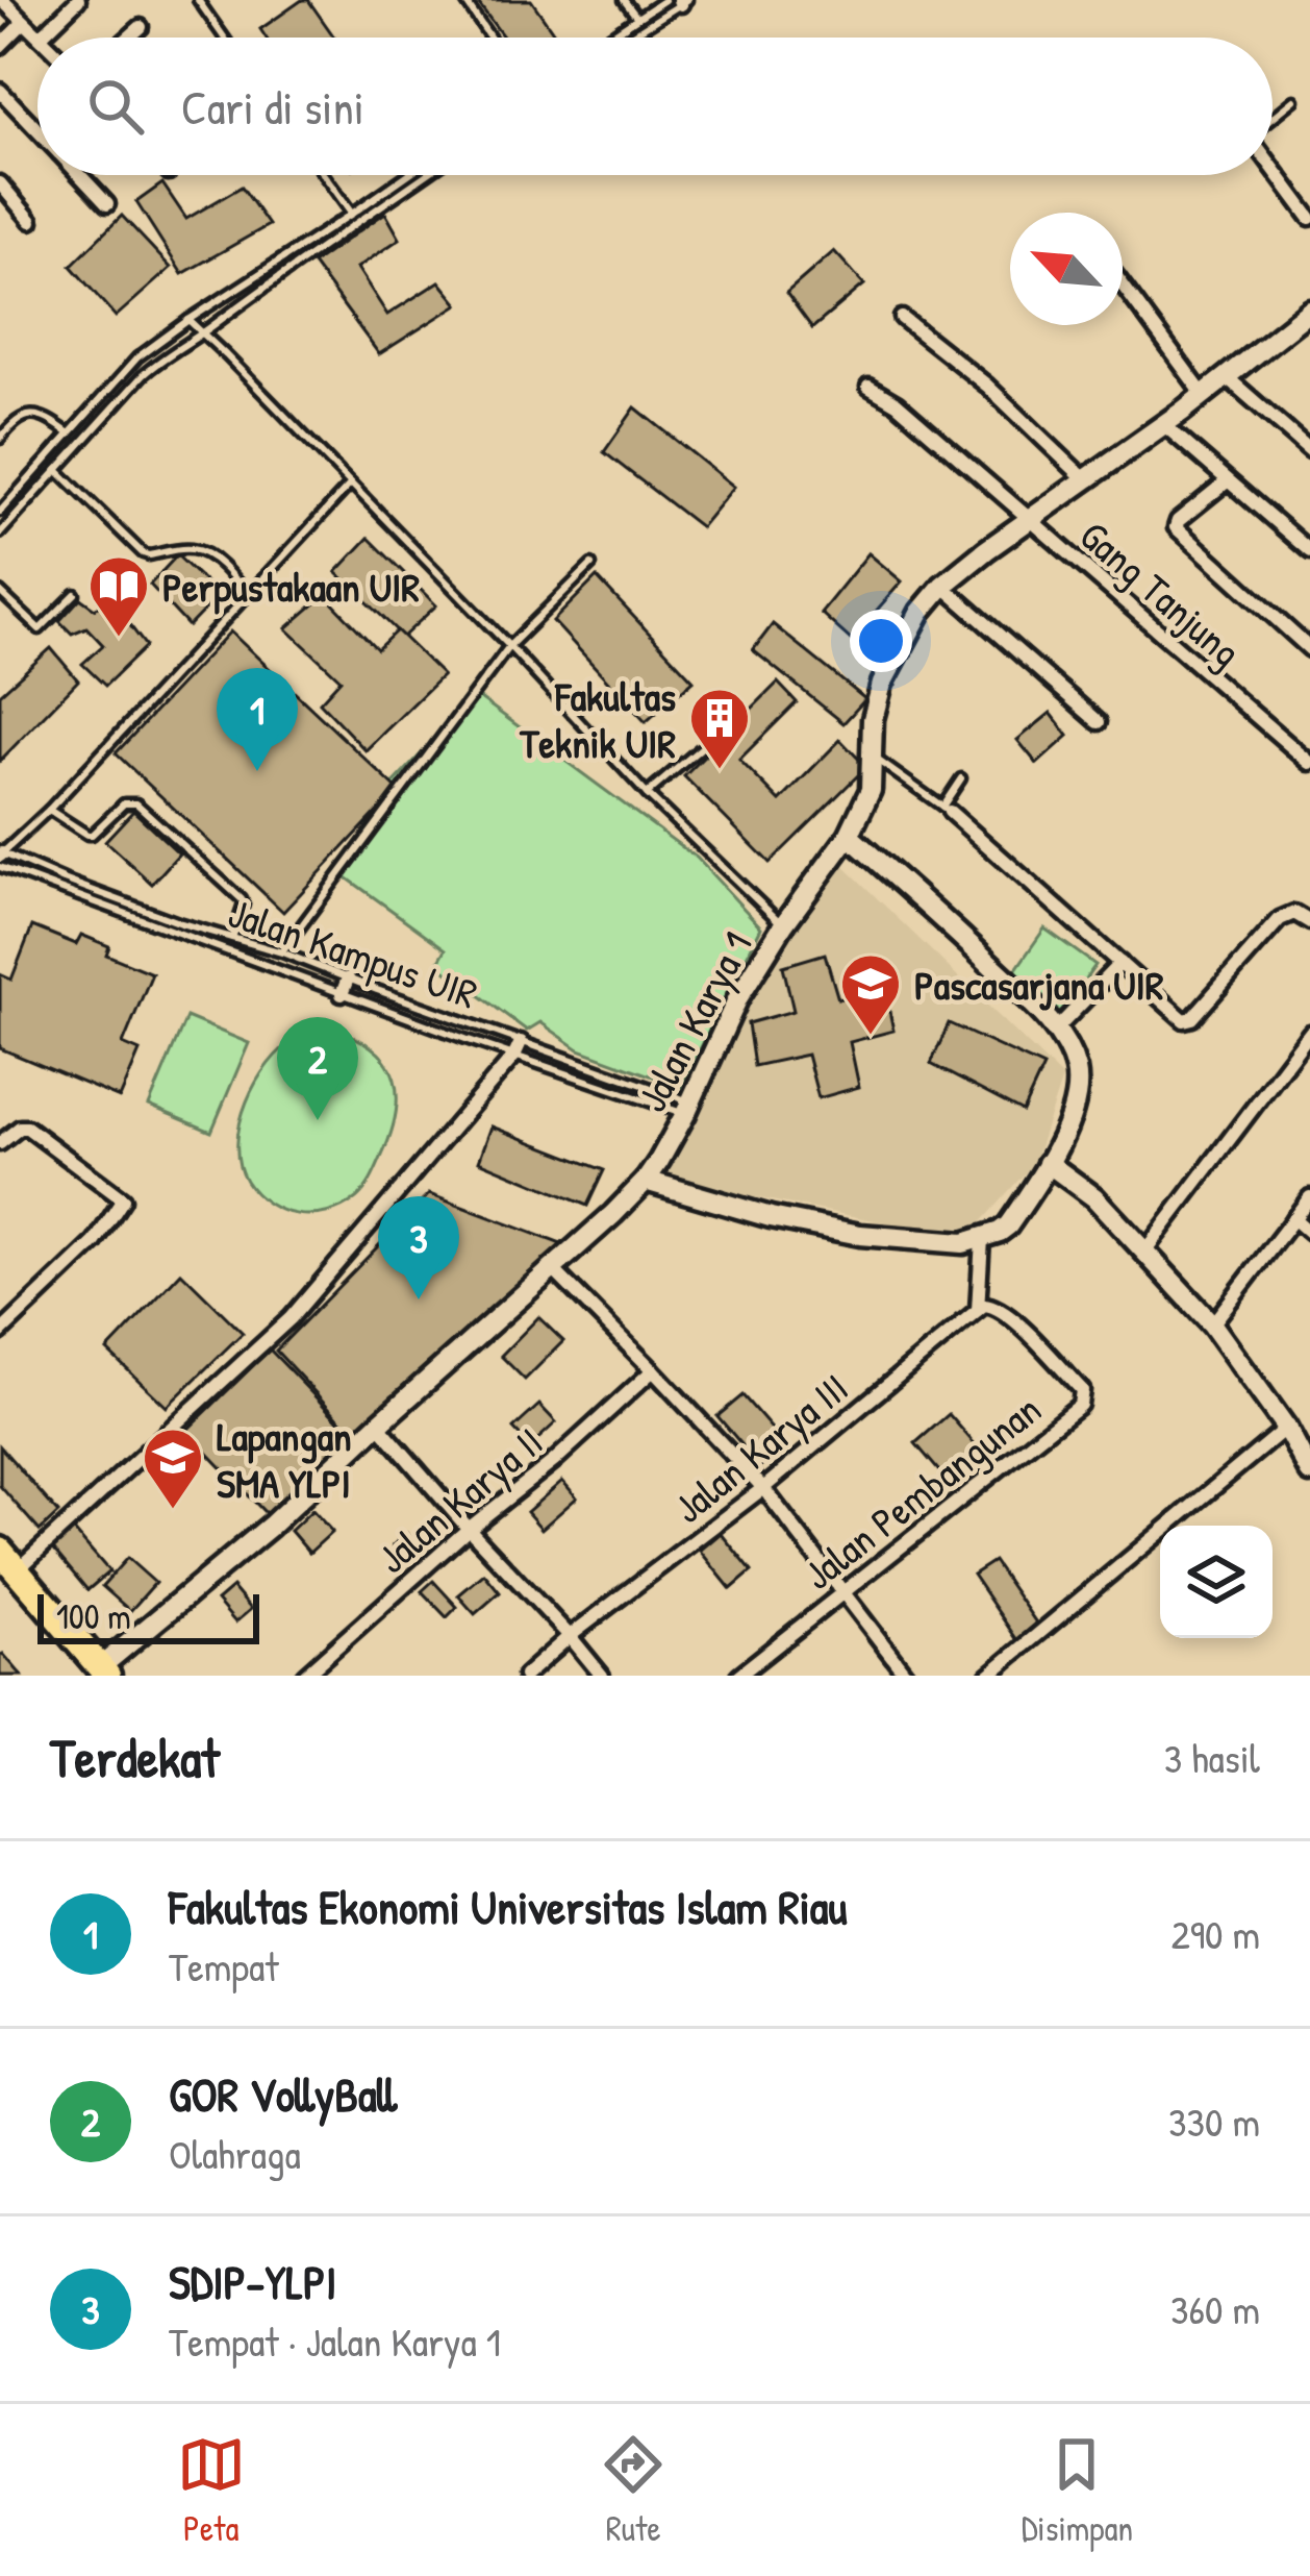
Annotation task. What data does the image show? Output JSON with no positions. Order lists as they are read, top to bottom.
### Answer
{
  "streets": {
    "street": [
      "Gang Tanjung",
      "Jalan Karya 1",
      "Jalan Karya III",
      "Jalan Pembangunan",
      "Jalan Karya II"
    ],
    "lane": ["Jalan Kampus UIR"]
  },
  "crossings": [
    ["Gang Tanjung", "Jalan Karya 1"],
    ["Jalan Kampus UIR", "Jalan Karya 1"],
    ["Jalan Karya III", "Jalan Pembangunan"]
  ],
  "places": {
    "library": ["Perpustakaan UIR"],
    "building": ["Fakultas Teknik UIR"],
    "school or university": ["Pascasarjana UIR", "Lapangan SMA YLPI"]
  },
  "scale_bar": "100 m",
  "north": "top left",
  "page": {
    "search": "Cari di sini",
    "pins": ["1", "2", "3"],
    "scale": "100 m",
    "heading": ["Terdekat", "3 hasil"],
    "list": [
      {
        "mark": "1",
        "name": "Fakultas Ekonomi Universitas Islam Riau",
        "note": "Tempat",
        "value": "290 m"
      },
      {
        "mark": "2",
        "name": "GOR VollyBall",
        "note": "Olahraga",
        "value": "330 m"
      },
      {
        "mark": "3",
        "name": "SDIP-YLPI",
        "note": "Tempat · Jalan Karya 1",
        "value": "360 m"
      }
    ],
    "nav": ["Peta", "Rute", "Disimpan"]
  }
}
